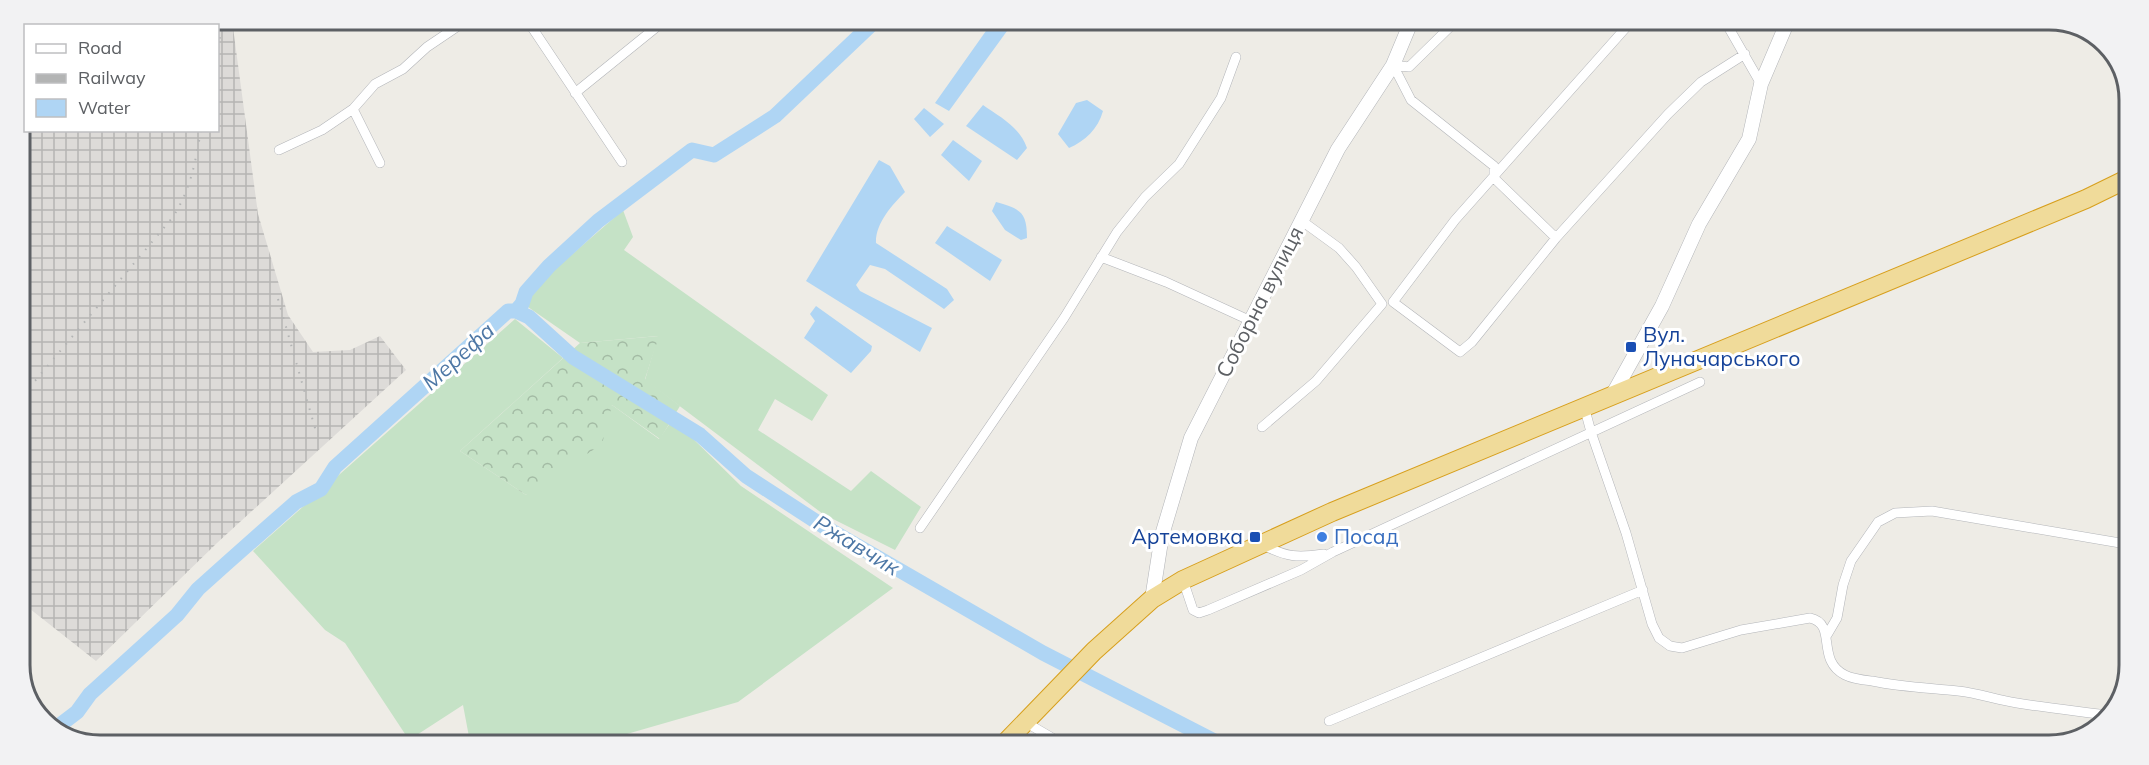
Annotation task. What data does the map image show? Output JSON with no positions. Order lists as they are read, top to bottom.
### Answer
{
  "streets": {
    "street": ["Соборна вулиця"]
  },
  "water": ["Мерефа", "Ржавчик"],
  "places": {
    "transit": ["Вул. Луначарського", "Артемовка"],
    "other": ["Посад"]
  },
  "legend": ["Road", "Railway", "Water"]
}
